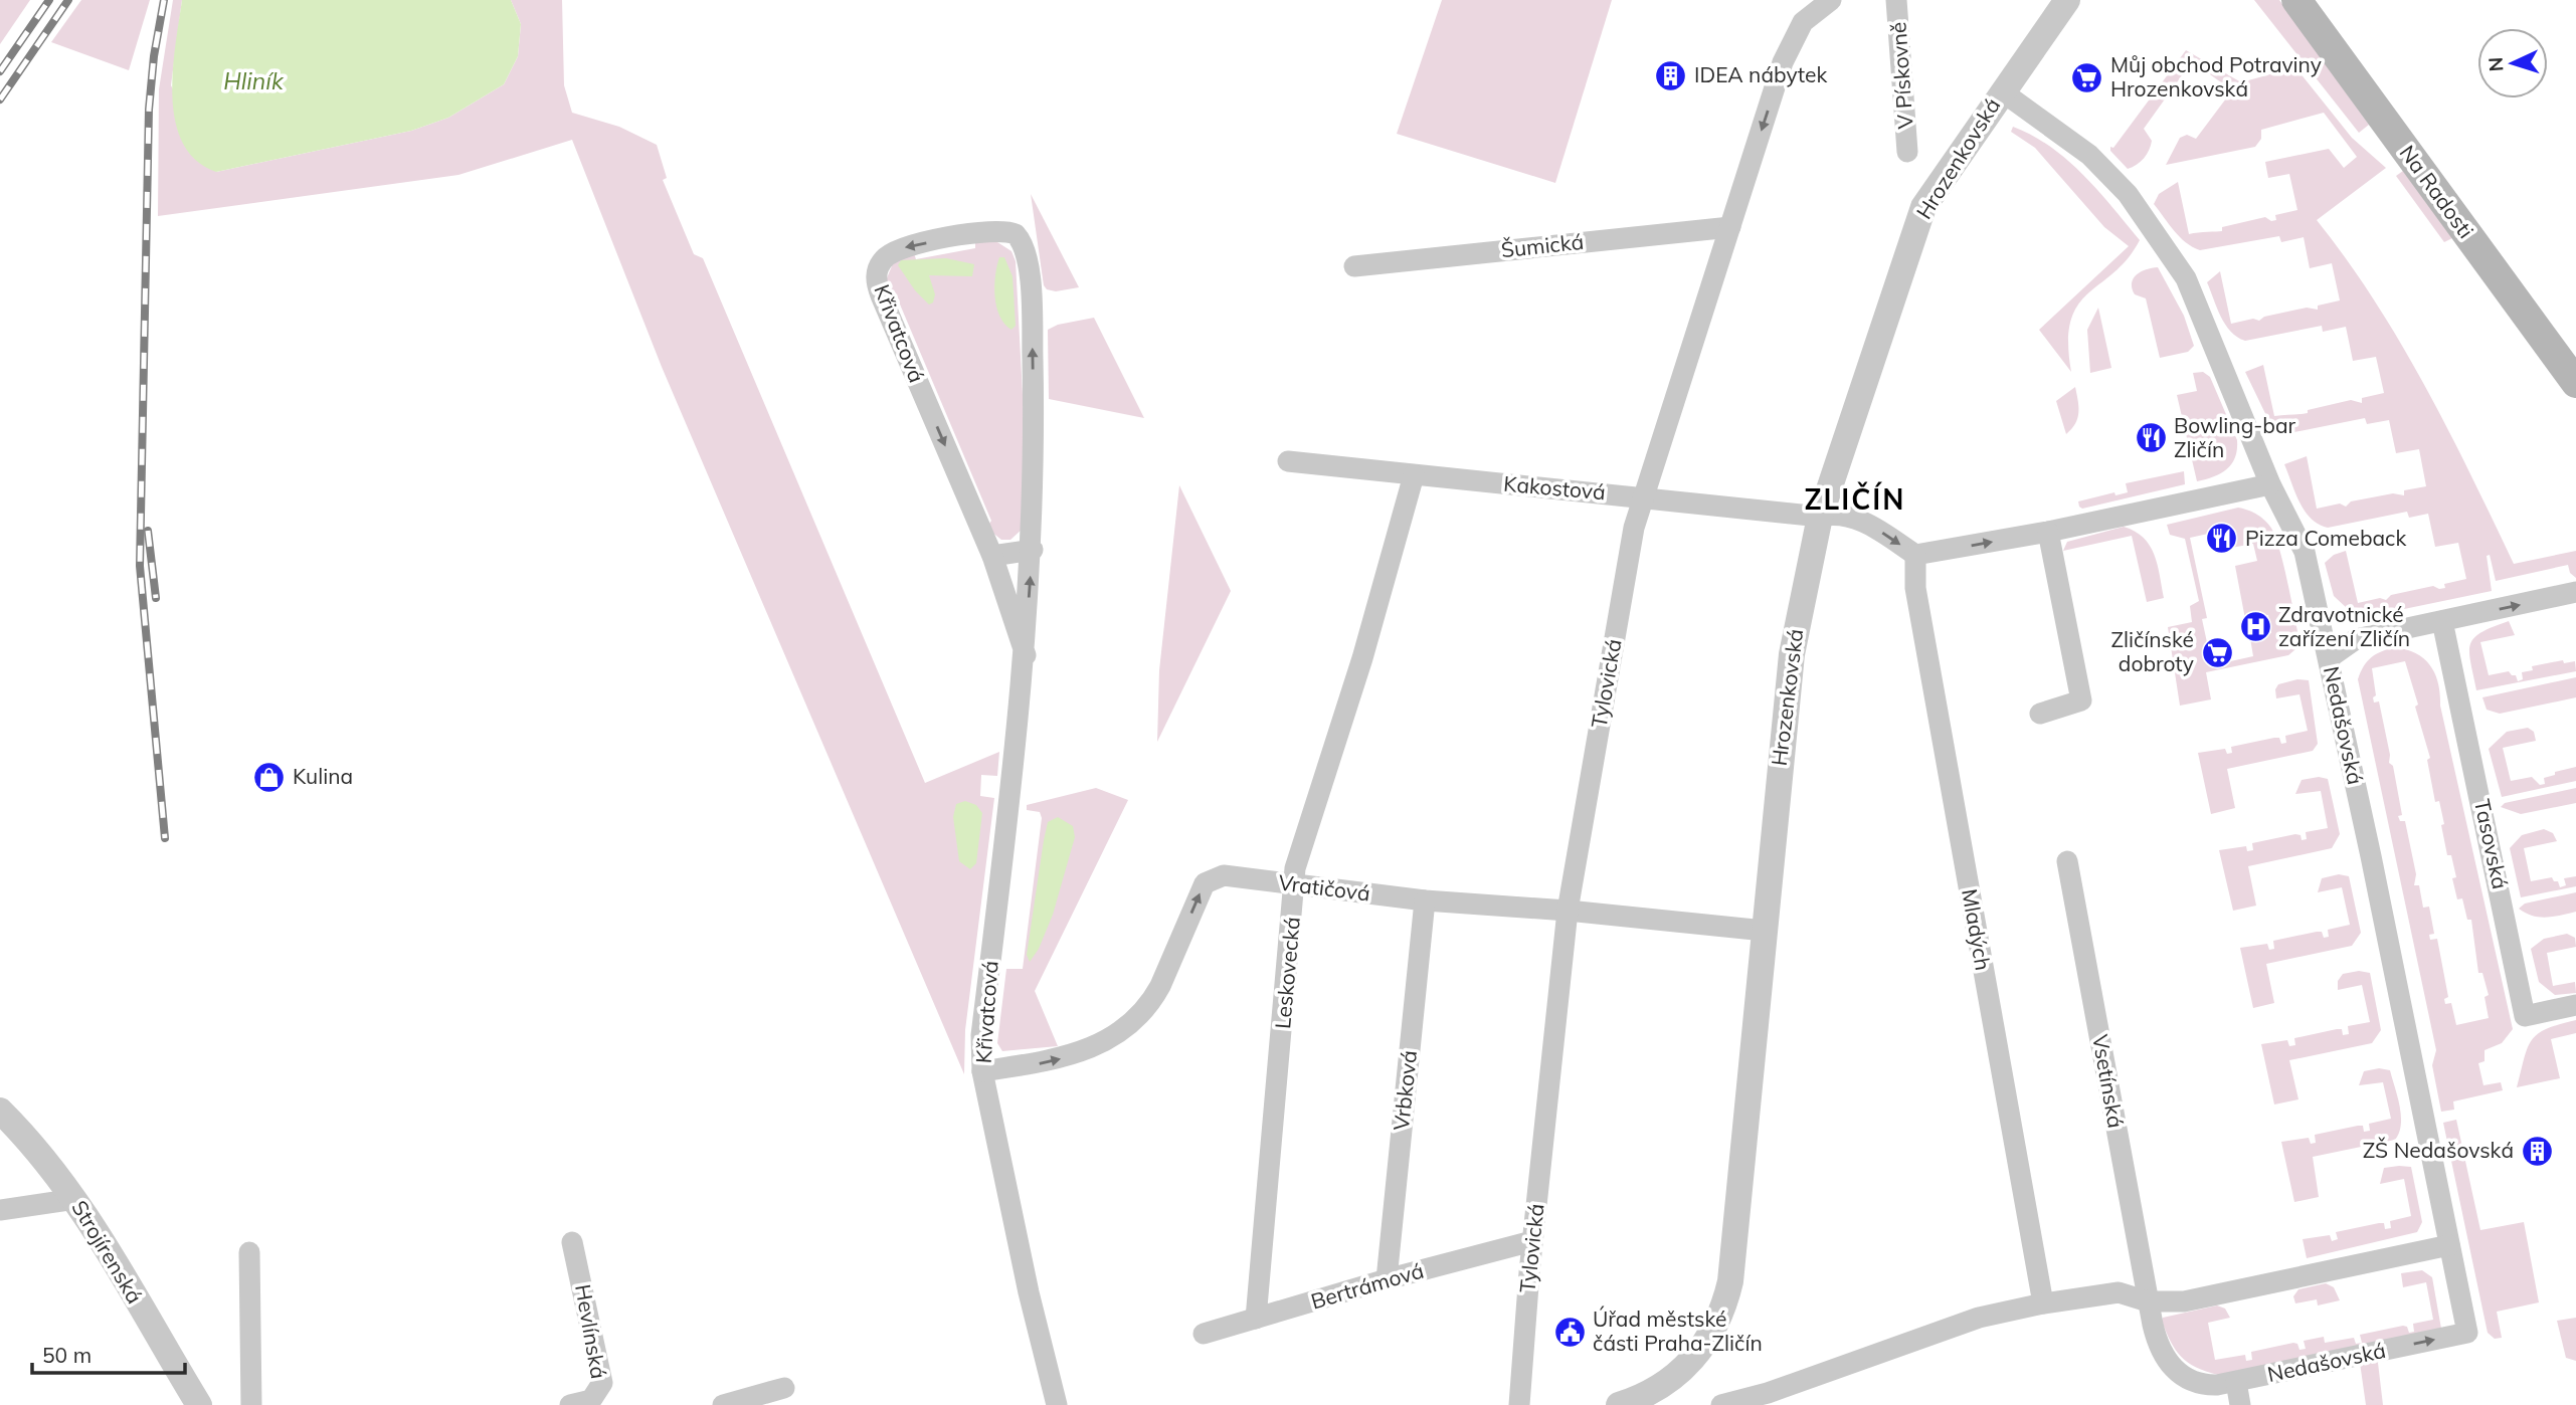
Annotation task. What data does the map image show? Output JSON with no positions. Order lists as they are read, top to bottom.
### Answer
{
  "streets": {
    "main road": ["Na Radosti"],
    "street": [
      "V Pískovně",
      "Hrozenkovská",
      "Šumická",
      "Křivatcová",
      "Kakostová",
      "Tylovická",
      "Nedašovská",
      "Tasovská",
      "Vratičová",
      "Mladých",
      "Leskovecká",
      "Vsetínská",
      "Vrbková",
      "Strojírenská",
      "Bertrámová",
      "Hevlínská"
    ]
  },
  "crossings": [
    ["Hrozenkovská", "Kakostová"],
    ["Hrozenkovská", "Nedašovská"],
    ["Hrozenkovská", "Vratičová"],
    ["Šumická", "Tylovická"],
    ["Křivatcová", "Vratičová"],
    ["Kakostová", "Tylovická"],
    ["Kakostová", "Leskovecká"],
    ["Tylovická", "Vratičová"],
    ["Tylovická", "Bertrámová"],
    ["Nedašovská", "Vsetínská"],
    ["Vratičová", "Leskovecká"],
    ["Vratičová", "Vrbková"],
    ["Leskovecká", "Bertrámová"],
    ["Vrbková", "Bertrámová"]
  ],
  "one_way": ["Vratičová"],
  "districts": ["ZLIČÍN"],
  "water": ["Hliník"],
  "places": {
    "building": ["IDEA nábytek", "ZŠ Nedašovská"],
    "supermarket": ["Můj obchod Potraviny Hrozenkovská", "Zličínské dobroty"],
    "restaurant": ["Bowling-bar Zličín", "Pizza Comeback"],
    "hospital": ["Zdravotnické zařízení Zličín"],
    "shop": ["Kulina"],
    "public building": ["Úřad městské části Praha-Zličín"]
  },
  "scale_bar": "50 m",
  "north": "left"
}
